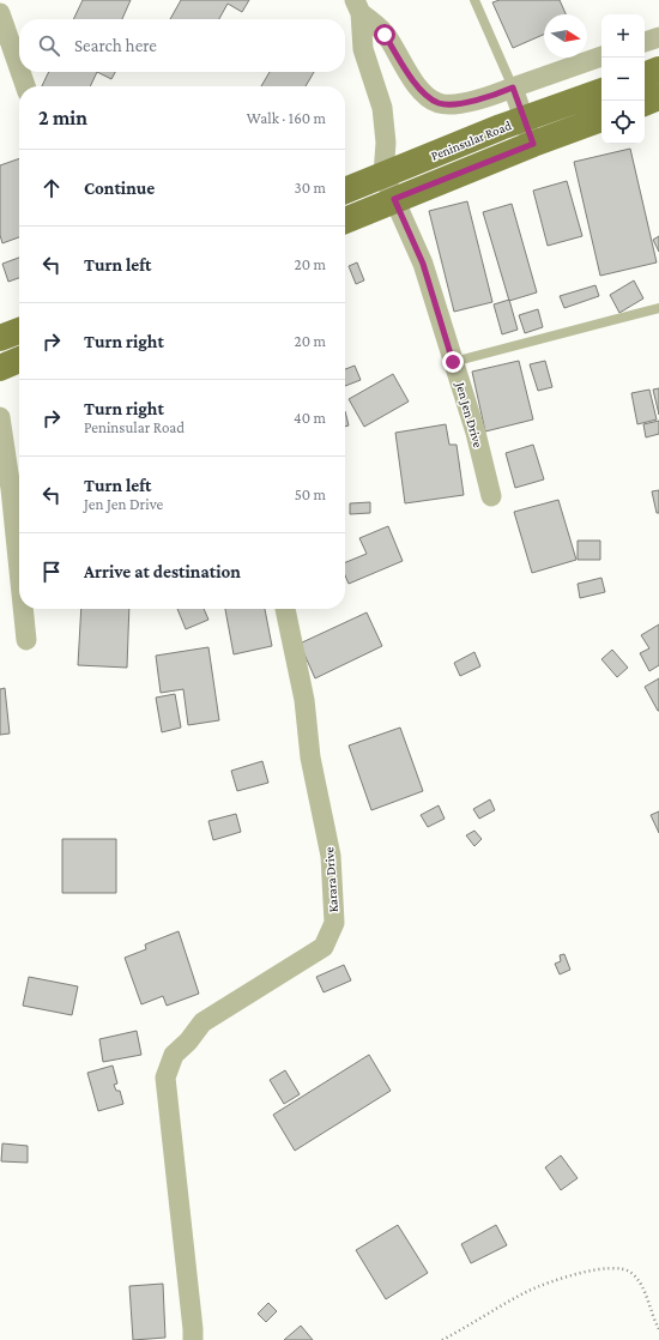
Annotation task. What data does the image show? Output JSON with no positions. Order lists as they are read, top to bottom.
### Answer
{
  "streets": {
    "main road": ["Peninsular Road"],
    "street": ["Jen Jen Drive", "Karara Drive"]
  },
  "crossings": [
    ["Peninsular Road", "Jen Jen Drive"]
  ],
  "north": "right",
  "page": {
    "map_buttons": ["+", "−"],
    "search": "Search here",
    "heading": ["2 min", "Walk · 160 m"],
    "list": [
      ["Continue", "30 m"],
      ["Turn left", "20 m"],
      ["Turn right", "20 m"],
      ["Turn right", "Peninsular Road", "40 m"],
      ["Turn left", "Jen Jen Drive", "50 m"],
      "Arrive at destination"
    ]
  }
}
